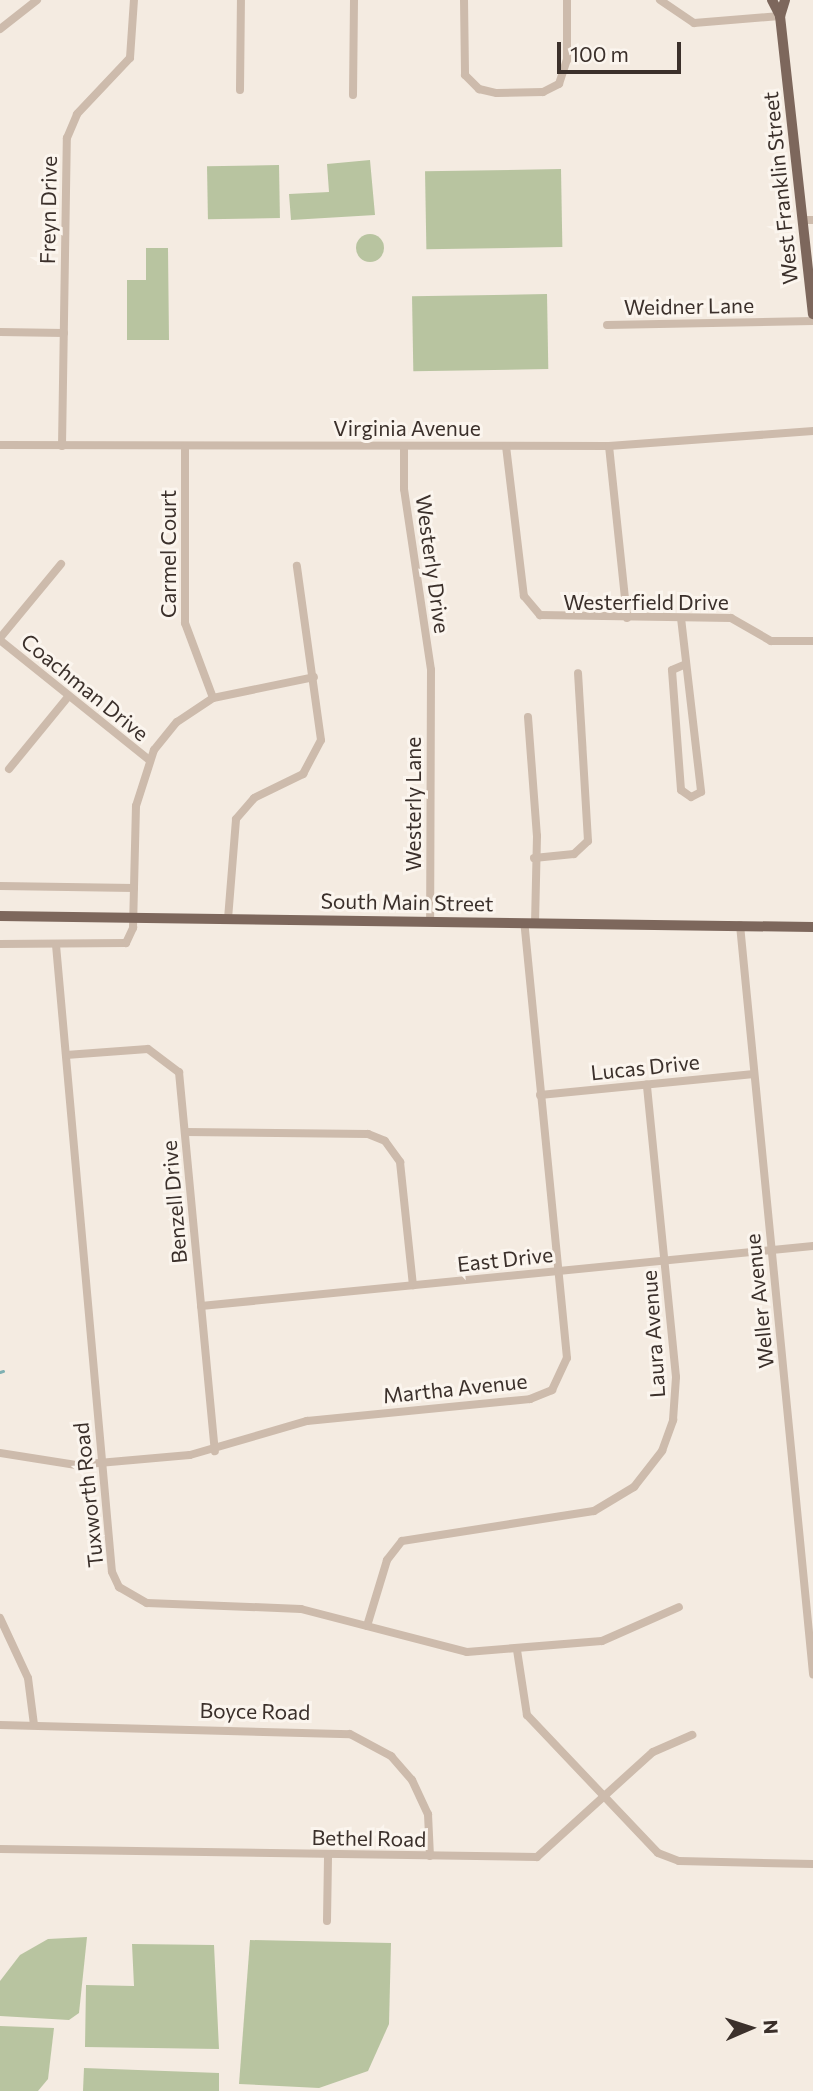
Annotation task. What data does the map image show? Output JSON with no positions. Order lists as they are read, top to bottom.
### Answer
{
  "streets": {
    "main road": ["West Franklin Street", "South Main Street"],
    "street": [
      "Freyn Drive",
      "Weidner Lane",
      "Virginia Avenue",
      "Carmel Court",
      "Westerly Drive",
      "Westerfield Drive",
      "Coachman Drive",
      "Westerly Lane",
      "Lucas Drive",
      "Benzell Drive",
      "East Drive",
      "Weller Avenue",
      "Laura Avenue",
      "Martha Avenue",
      "Tuxworth Road",
      "Boyce Road",
      "Bethel Road"
    ]
  },
  "crossings": [
    ["Freyn Drive", "Virginia Avenue"],
    ["Virginia Avenue", "Carmel Court"],
    ["Virginia Avenue", "Westerly Drive"],
    ["Virginia Avenue", "Westerfield Drive"],
    ["Westerly Drive", "Westerly Lane"],
    ["Westerly Lane", "South Main Street"],
    ["South Main Street", "Weller Avenue"],
    ["South Main Street", "Martha Avenue"],
    ["Lucas Drive", "Weller Avenue"],
    ["Lucas Drive", "Laura Avenue"],
    ["Lucas Drive", "Martha Avenue"],
    ["Benzell Drive", "East Drive"],
    ["Benzell Drive", "Martha Avenue"],
    ["Benzell Drive", "Tuxworth Road"],
    ["East Drive", "Weller Avenue"],
    ["East Drive", "Laura Avenue"],
    ["East Drive", "Martha Avenue"],
    ["Laura Avenue", "Tuxworth Road"],
    ["Martha Avenue", "Tuxworth Road"],
    ["Boyce Road", "Bethel Road"]
  ],
  "scale_bar": "100 m",
  "north": "right"
}
